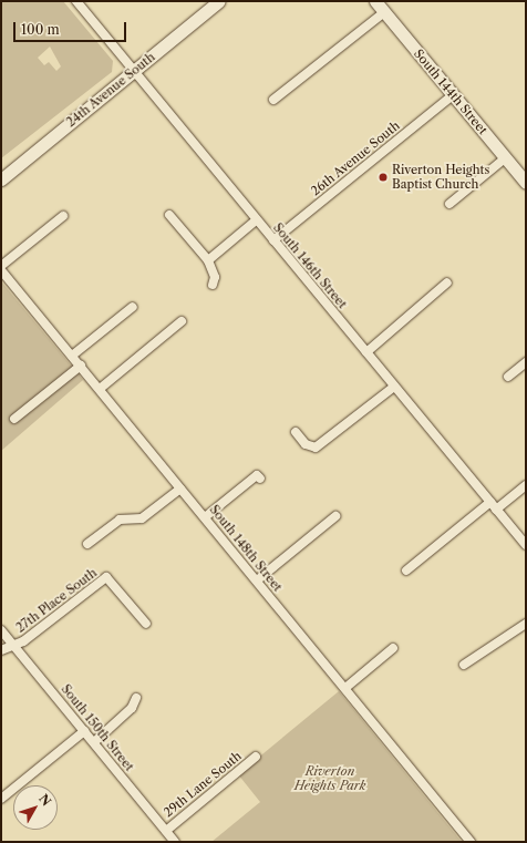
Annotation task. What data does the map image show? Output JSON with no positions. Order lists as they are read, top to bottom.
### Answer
{
  "streets": {
    "street": [
      "24th Avenue South",
      "South 144th Street",
      "26th Avenue South",
      "South 146th Street",
      "South 148th Street",
      "27th Place South",
      "South 150th Street",
      "29th Lane South"
    ]
  },
  "crossings": [
    ["24th Avenue South", "South 146th Street"],
    ["South 144th Street", "26th Avenue South"],
    ["26th Avenue South", "South 146th Street"],
    ["27th Place South", "South 150th Street"],
    ["South 150th Street", "29th Lane South"]
  ],
  "parks": ["Riverton Heights Park"],
  "places": ["Riverton Heights Baptist Church"],
  "scale_bar": "100 m",
  "north": "top right"
}
